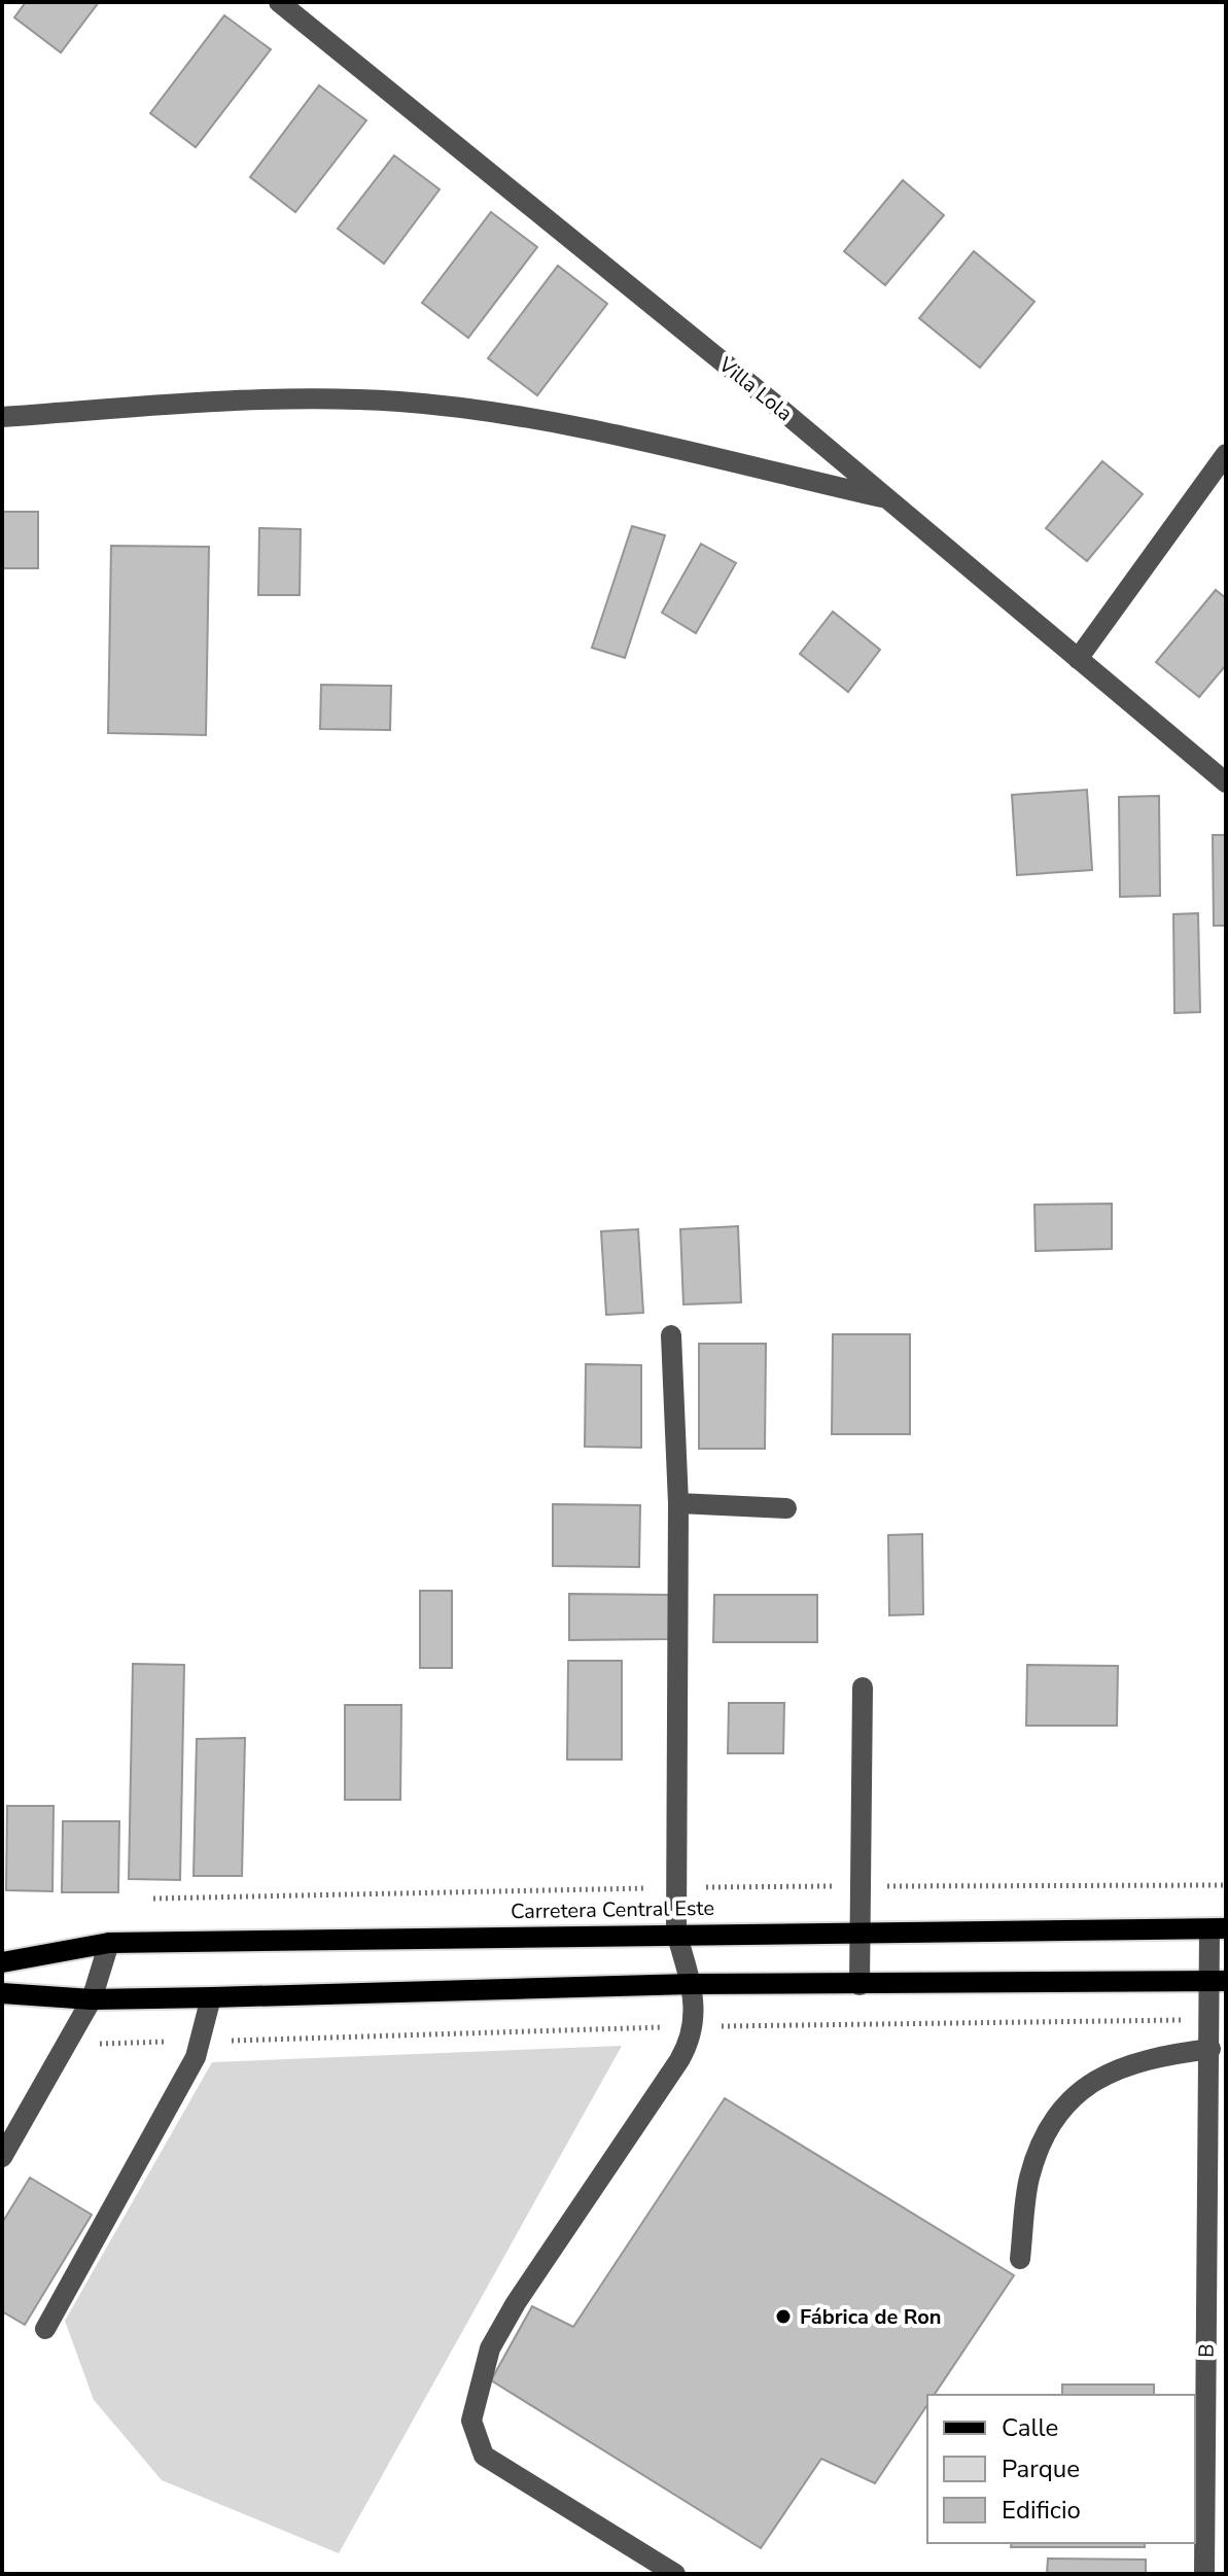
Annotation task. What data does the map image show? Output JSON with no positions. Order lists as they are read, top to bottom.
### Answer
{
  "streets": {
    "main road": ["Carretera Central Este"],
    "street": ["Villa Lola", "B"]
  },
  "crossings": [
    ["Carretera Central Este", "B"]
  ],
  "places": ["Fábrica de Ron"],
  "legend": ["Calle", "Parque", "Edificio"]
}
